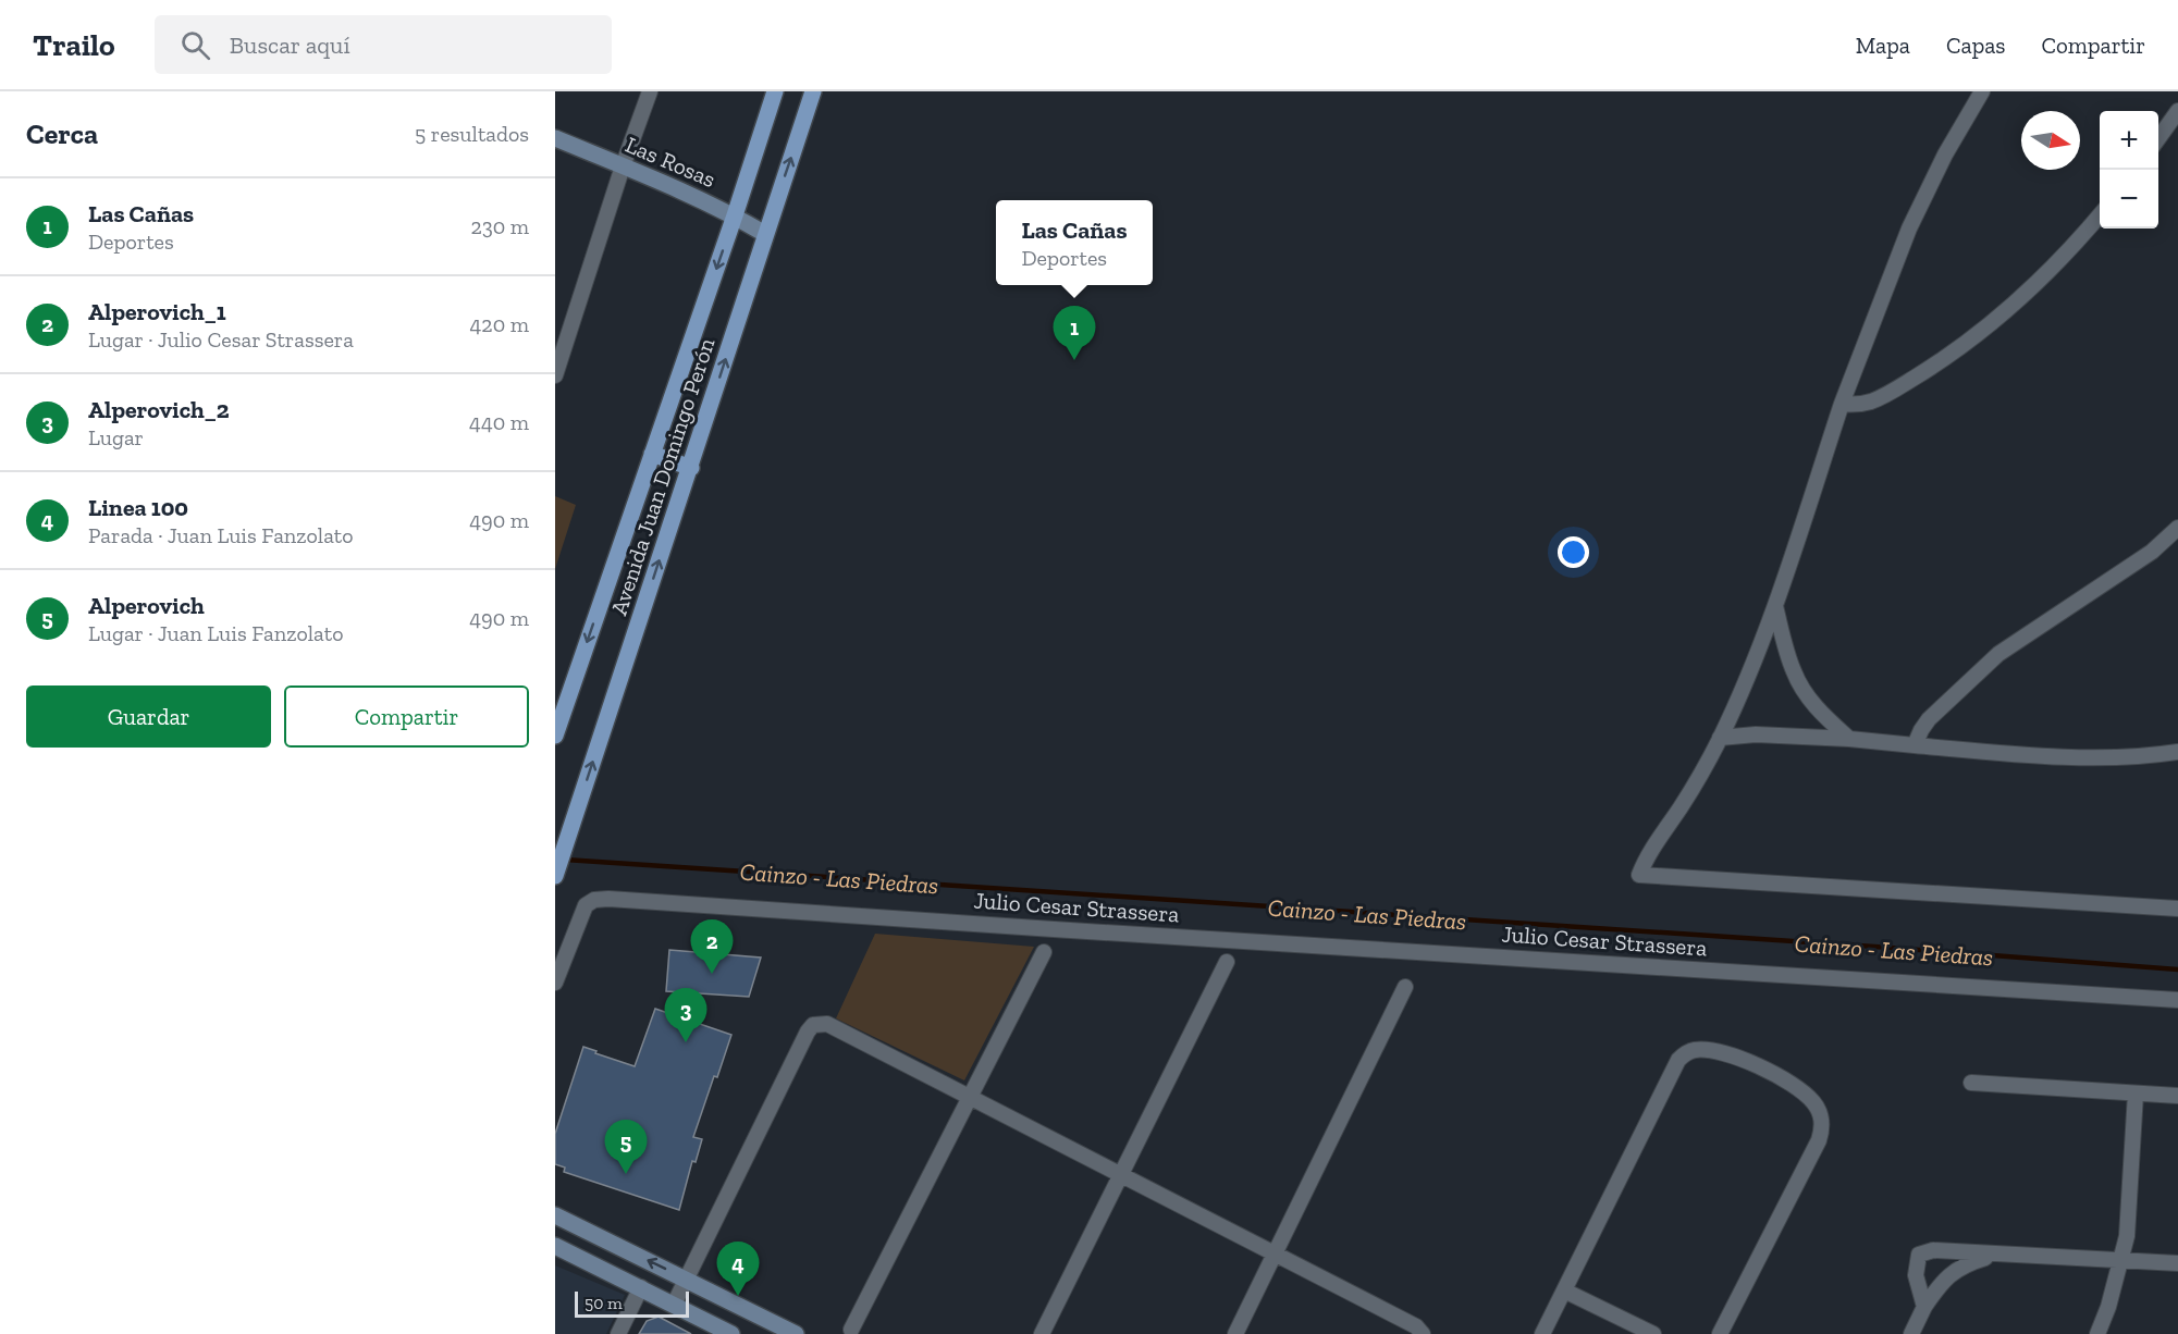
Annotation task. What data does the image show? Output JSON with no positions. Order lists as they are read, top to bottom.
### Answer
{
  "streets": {
    "main road": ["Avenida Juan Domingo Perón"],
    "street": ["Las Rosas", "Julio Cesar Strassera"]
  },
  "crossings": [
    ["Las Rosas", "Avenida Juan Domingo Perón"]
  ],
  "water": ["Cainzo - Las Piedras"],
  "scale_bar": "50 m",
  "north": "right",
  "page": {
    "header": "Trailo",
    "search": "Buscar aquí",
    "nav": ["Mapa", "Capas", "Compartir"],
    "heading": ["Cerca", "5 resultados"],
    "map_buttons": ["+", "−"],
    "list": [
      {
        "mark": "1",
        "name": "Las Cañas",
        "note": "Deportes",
        "value": "230 m"
      },
      {
        "mark": "2",
        "name": "Alperovich_1",
        "note": "Lugar · Julio Cesar Strassera",
        "value": "420 m"
      },
      {
        "mark": "3",
        "name": "Alperovich_2",
        "note": "Lugar",
        "value": "440 m"
      },
      {
        "mark": "4",
        "name": "Linea 100",
        "note": "Parada · Juan Luis Fanzolato",
        "value": "490 m"
      },
      {
        "mark": "5",
        "name": "Alperovich",
        "note": "Lugar · Juan Luis Fanzolato",
        "value": "490 m"
      }
    ],
    "popup": ["Las Cañas", "Deportes"],
    "pins": [
      "1",
      "2",
      "3",
      "5",
      "4"
    ],
    "buttons": ["Guardar", "Compartir"],
    "scale": "50 m"
  }
}
